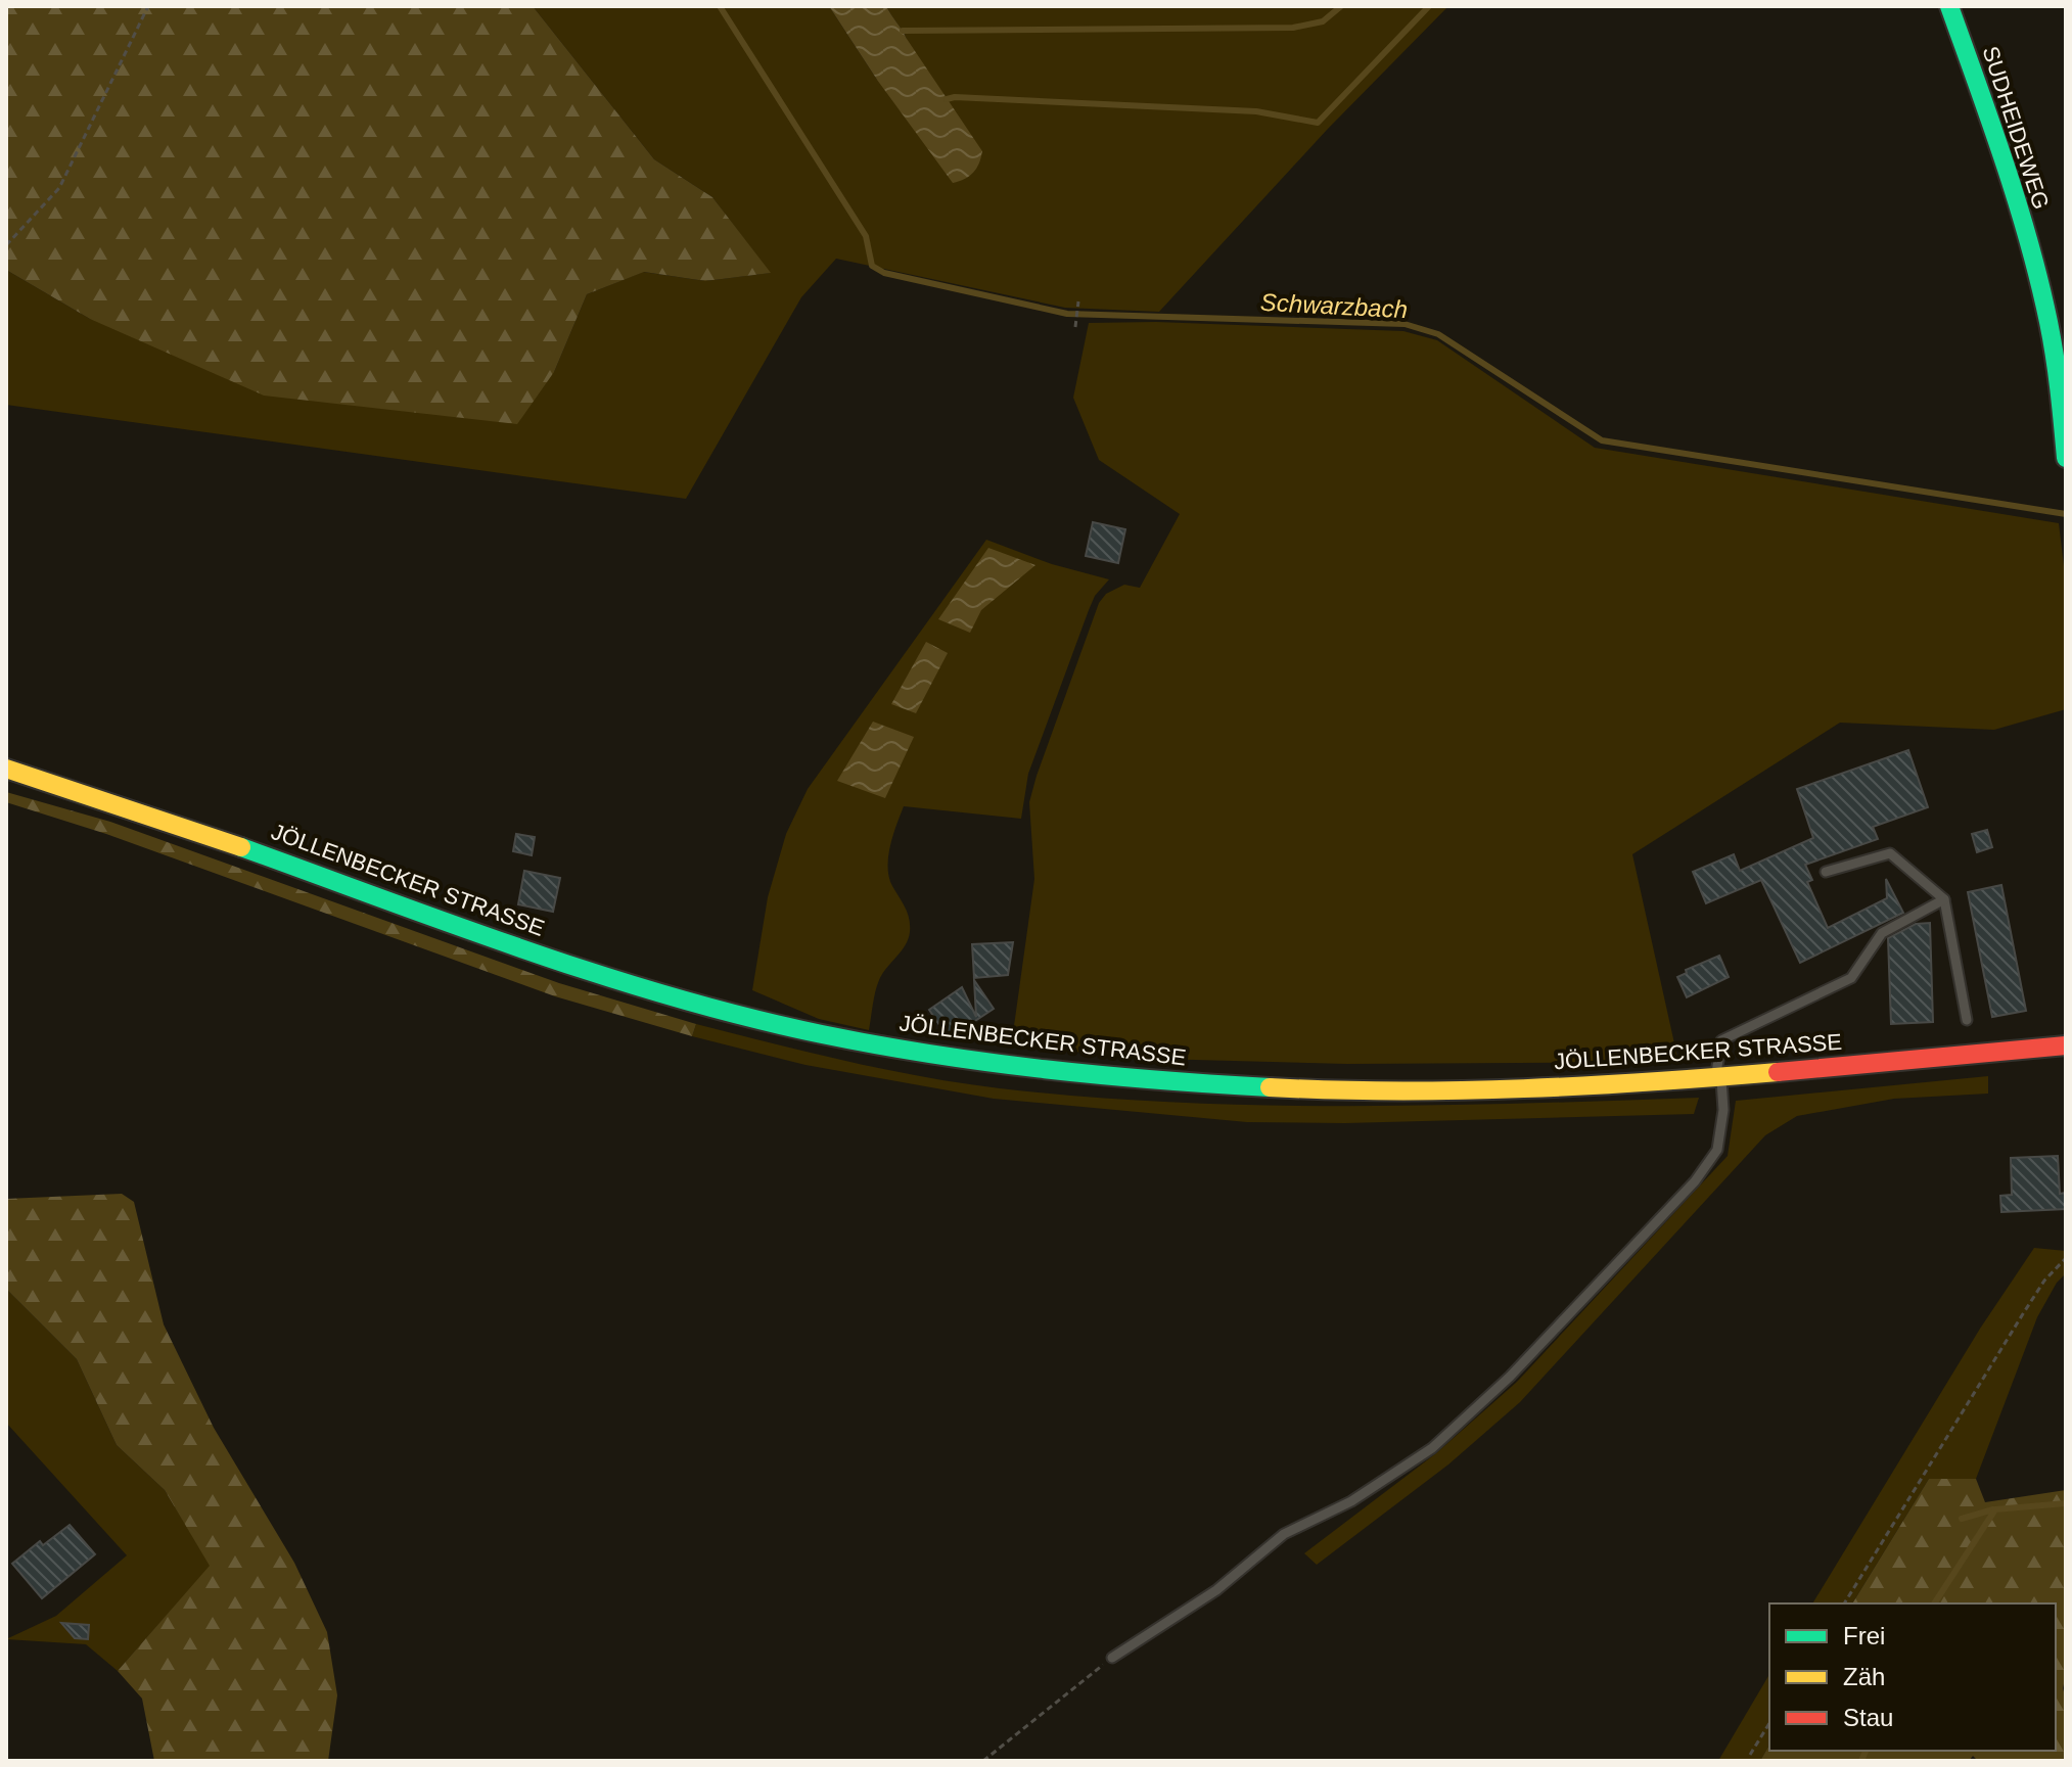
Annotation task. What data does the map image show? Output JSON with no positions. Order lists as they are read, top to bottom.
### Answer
{
  "streets": {
    "street": ["SUDHEIDEWEG", "JÖLLENBECKER STRASSE"]
  },
  "water": ["Schwarzbach"],
  "legend": ["Frei", "Zäh", "Stau"]
}
